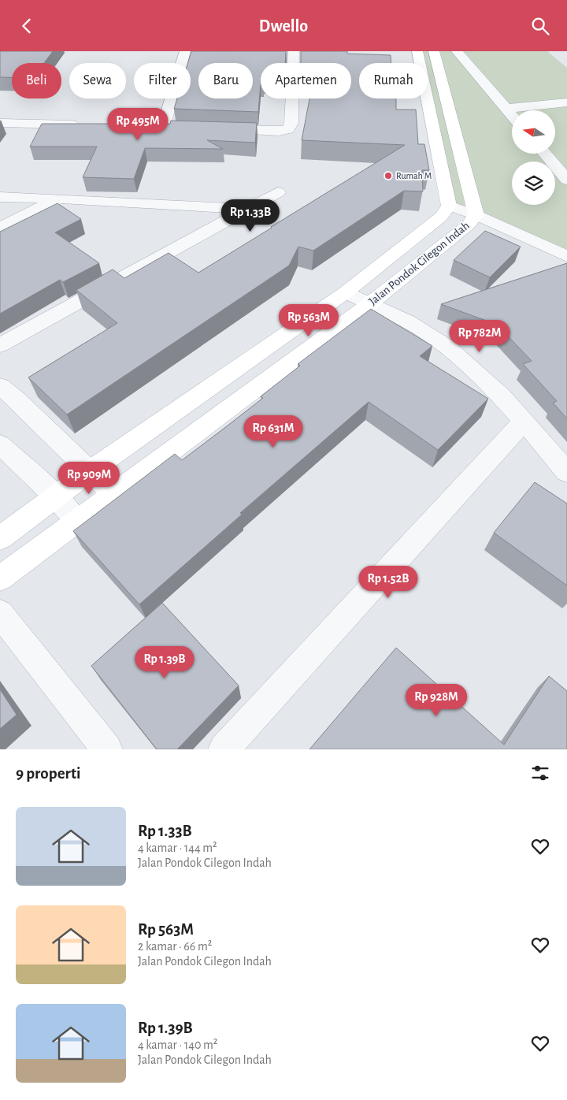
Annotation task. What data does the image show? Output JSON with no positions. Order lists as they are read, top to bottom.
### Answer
{
  "streets": {
    "street": ["Jalan Pondok Cilegon Indah"]
  },
  "places": ["Rumah M"],
  "north": "left",
  "page": {
    "header": "Dwello",
    "chip": [
      "Beli",
      "Sewa",
      "Filter",
      "Baru",
      "Apartemen",
      "Rumah"
    ],
    "price": [
      "Rp 495M",
      "Rp 1.33B",
      "Rp 563M",
      "Rp 782M",
      "Rp 631M",
      "Rp 909M",
      "Rp 1.52B",
      "Rp 1.39B",
      "Rp 928M"
    ],
    "heading": "9 properti",
    "list": [
      {
        "name": "Rp 1.33B",
        "note": "4 kamar · 144 m² · Jalan Pondok Cilegon Indah"
      },
      {
        "name": "Rp 563M",
        "note": "2 kamar · 66 m² · Jalan Pondok Cilegon Indah"
      },
      {
        "name": "Rp 1.39B",
        "note": "4 kamar · 140 m² · Jalan Pondok Cilegon Indah"
      }
    ]
  }
}
